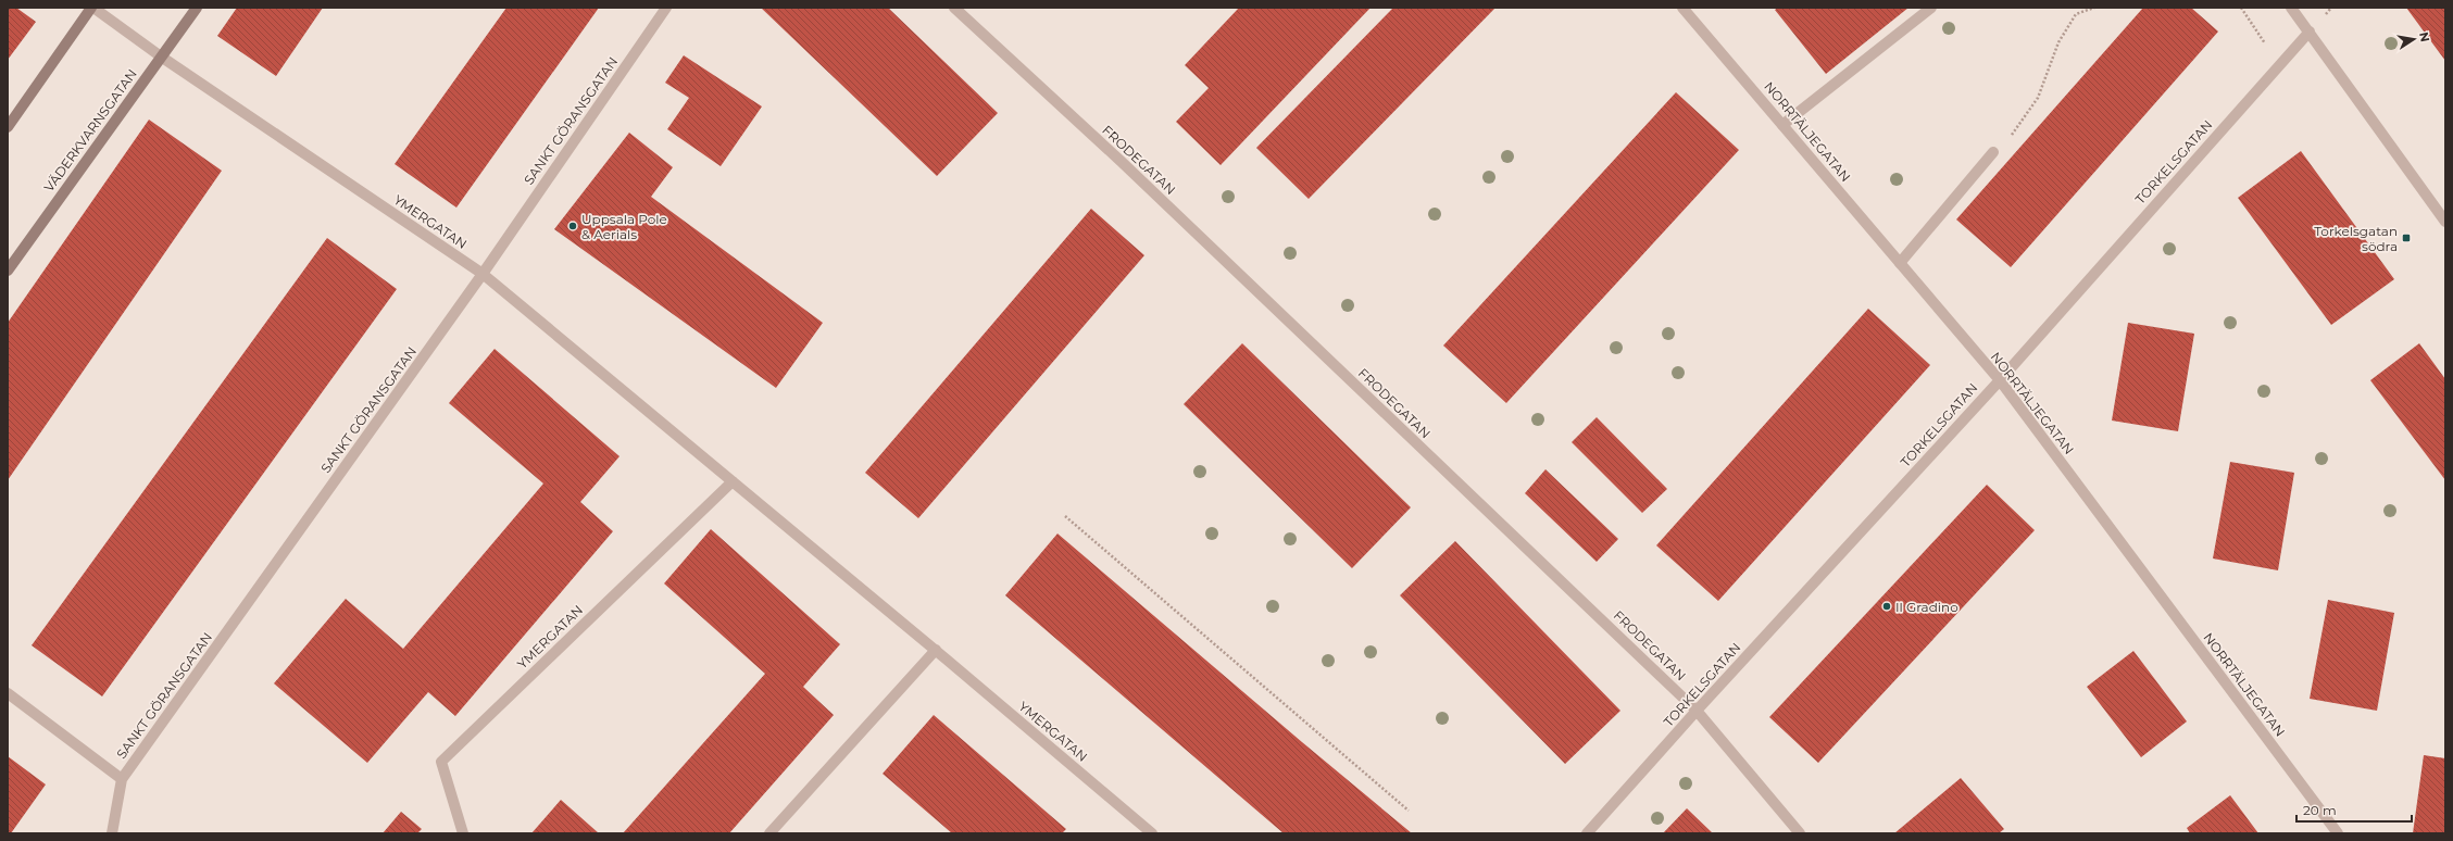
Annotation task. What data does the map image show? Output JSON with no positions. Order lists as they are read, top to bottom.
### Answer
{
  "streets": {
    "main road": ["VÄDERKVARNSGATAN"],
    "street": [
      "SANKT GÖRANSGATAN",
      "NORRTÄLJEGATAN",
      "FRODEGATAN",
      "TORKELSGATAN",
      "YMERGATAN"
    ]
  },
  "crossings": [
    ["SANKT GÖRANSGATAN", "YMERGATAN"],
    ["VÄDERKVARNSGATAN", "YMERGATAN"],
    ["NORRTÄLJEGATAN", "TORKELSGATAN"],
    ["FRODEGATAN", "TORKELSGATAN"]
  ],
  "places": {
    "other": ["Uppsala Pole & Aerials", "Il Gradino"],
    "transit": ["Torkelsgatan södra"]
  },
  "scale_bar": "20 m",
  "north": "right"
}
